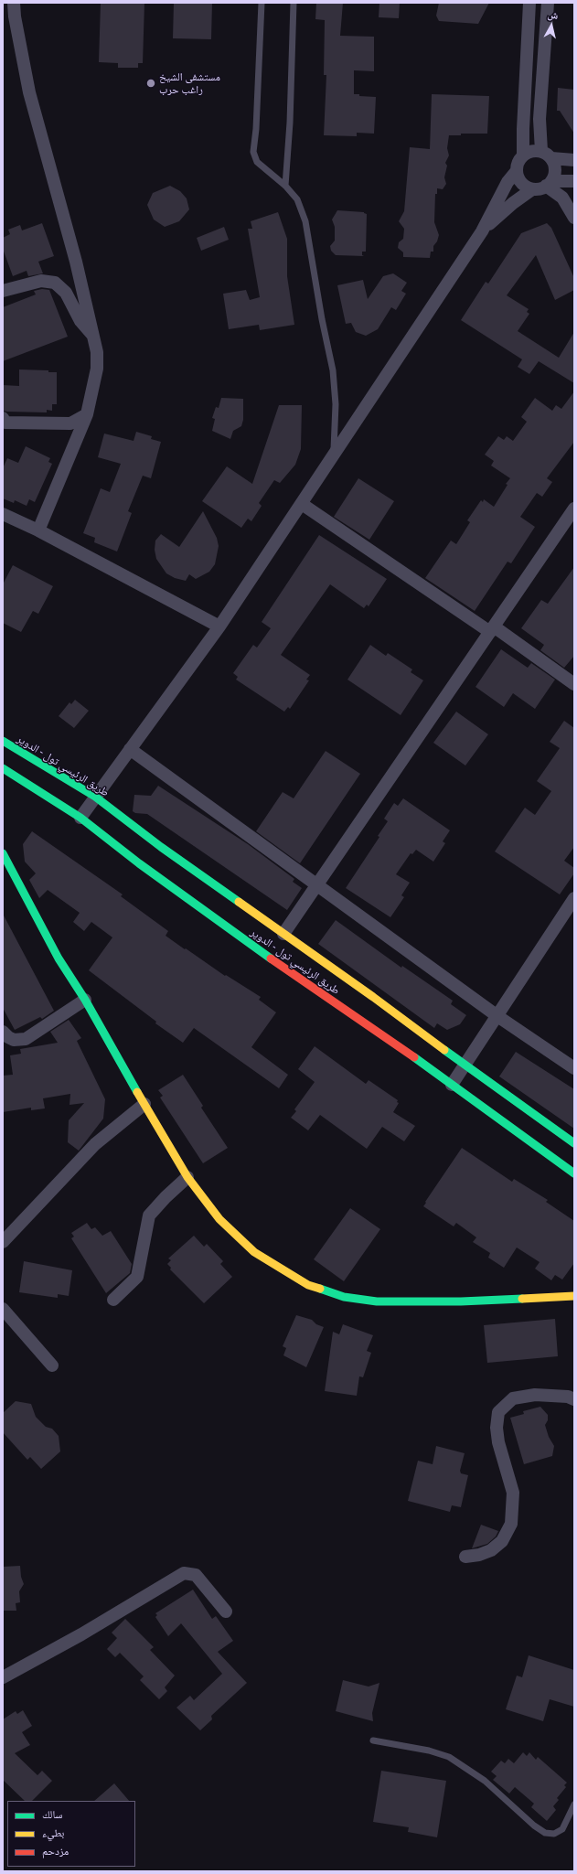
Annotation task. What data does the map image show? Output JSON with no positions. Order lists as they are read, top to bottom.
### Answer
{
  "streets": {
    "main road": ["طريق الرئيسي تول - الدوير"]
  },
  "places": ["مستشفى الشيخ راغب حرب"],
  "legend": ["سالك", "بطيء", "مزدحم"],
  "north": "top"
}
